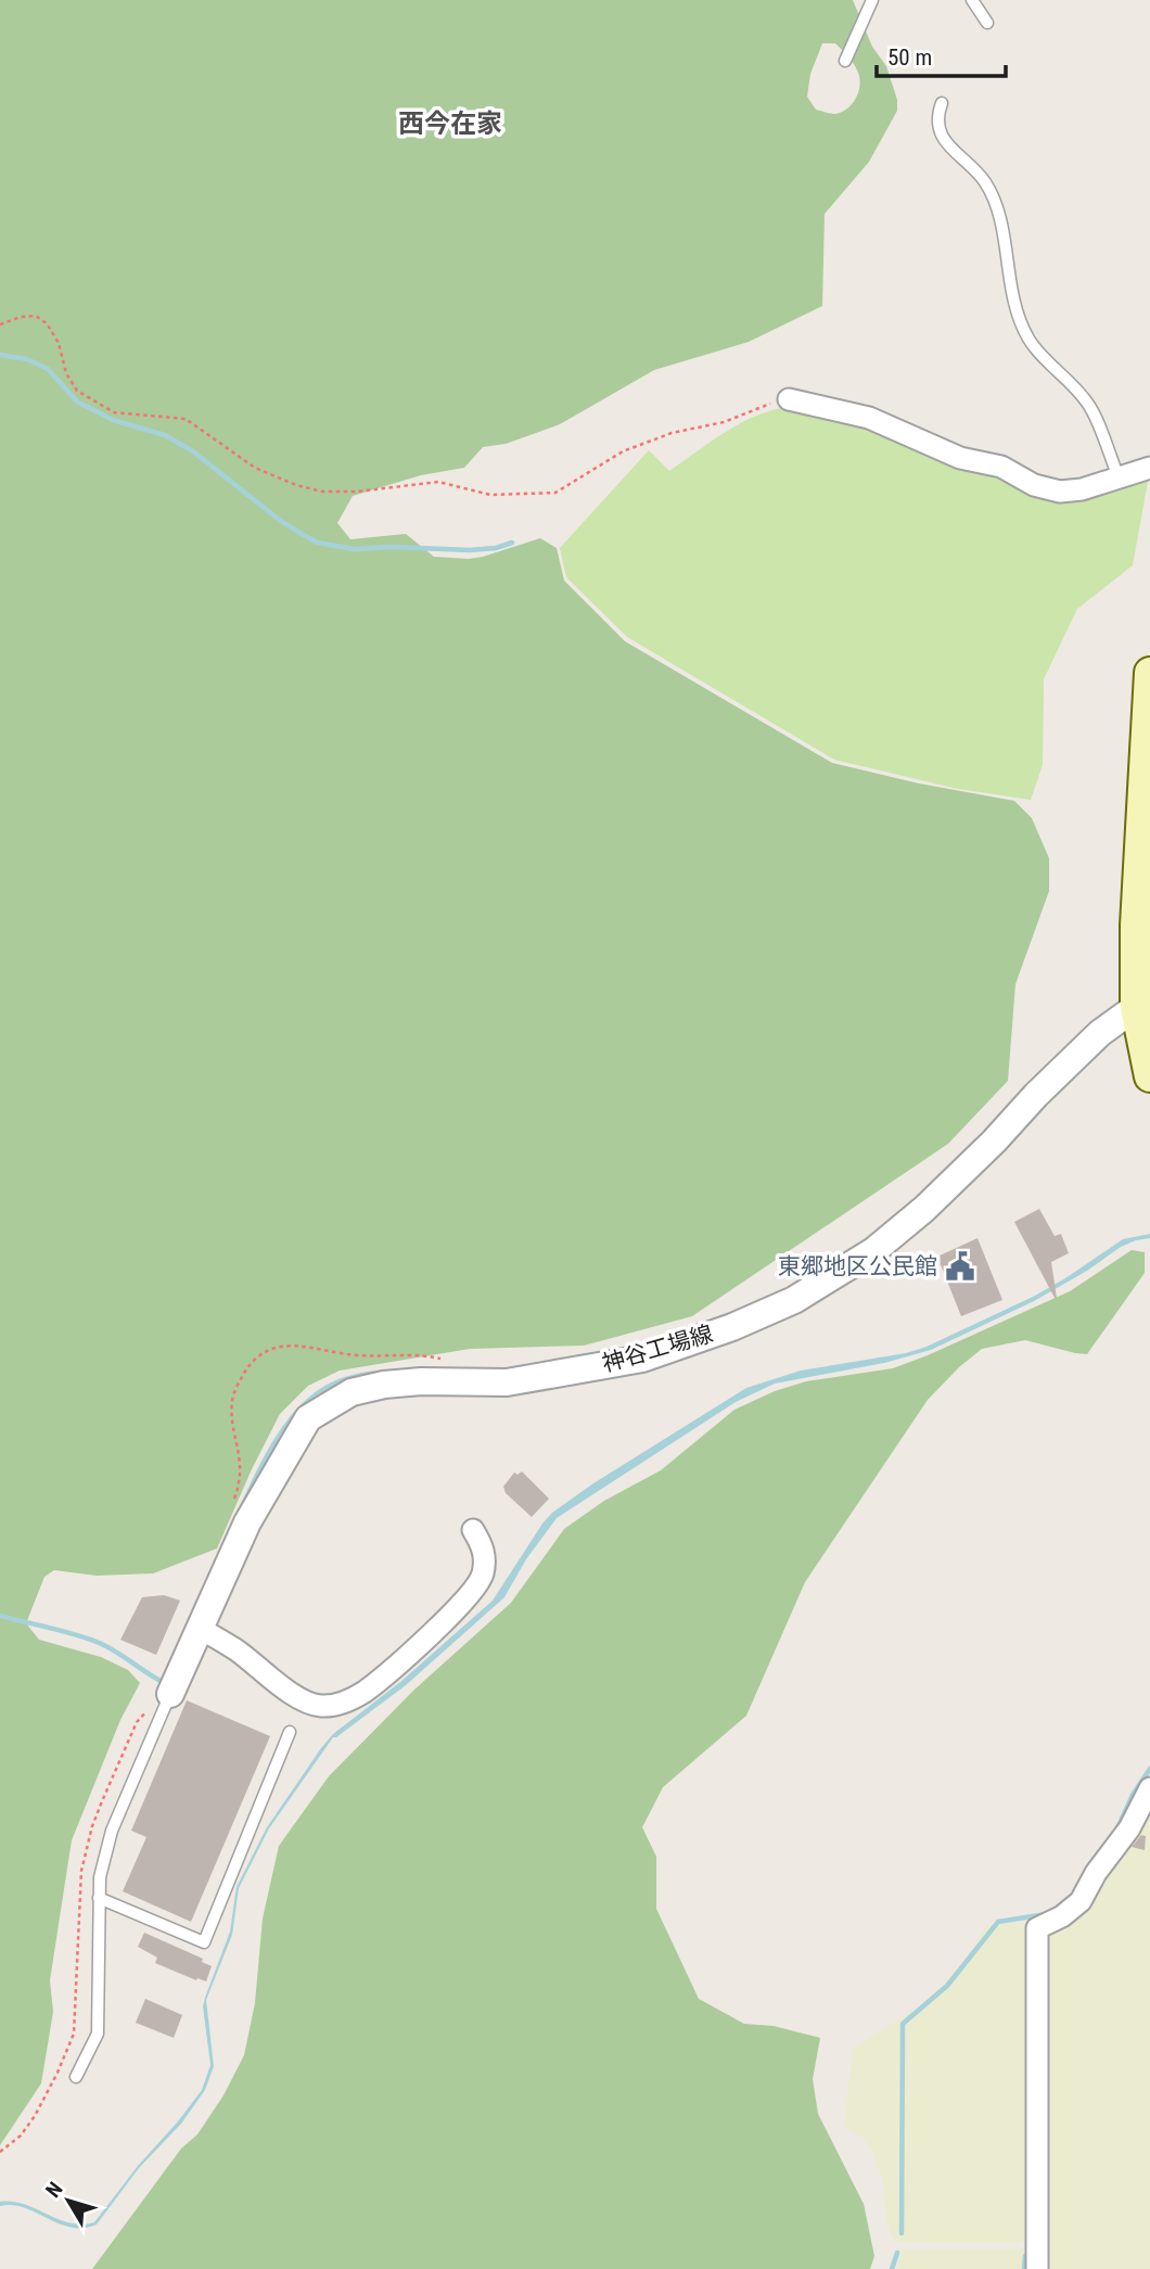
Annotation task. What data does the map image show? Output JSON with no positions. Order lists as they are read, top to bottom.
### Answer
{
  "streets": {
    "street": ["神谷工場線"]
  },
  "districts": ["西今在家"],
  "places": {
    "public building": ["東郷地区公民館"]
  },
  "scale_bar": "50 m",
  "north": "top left"
}
